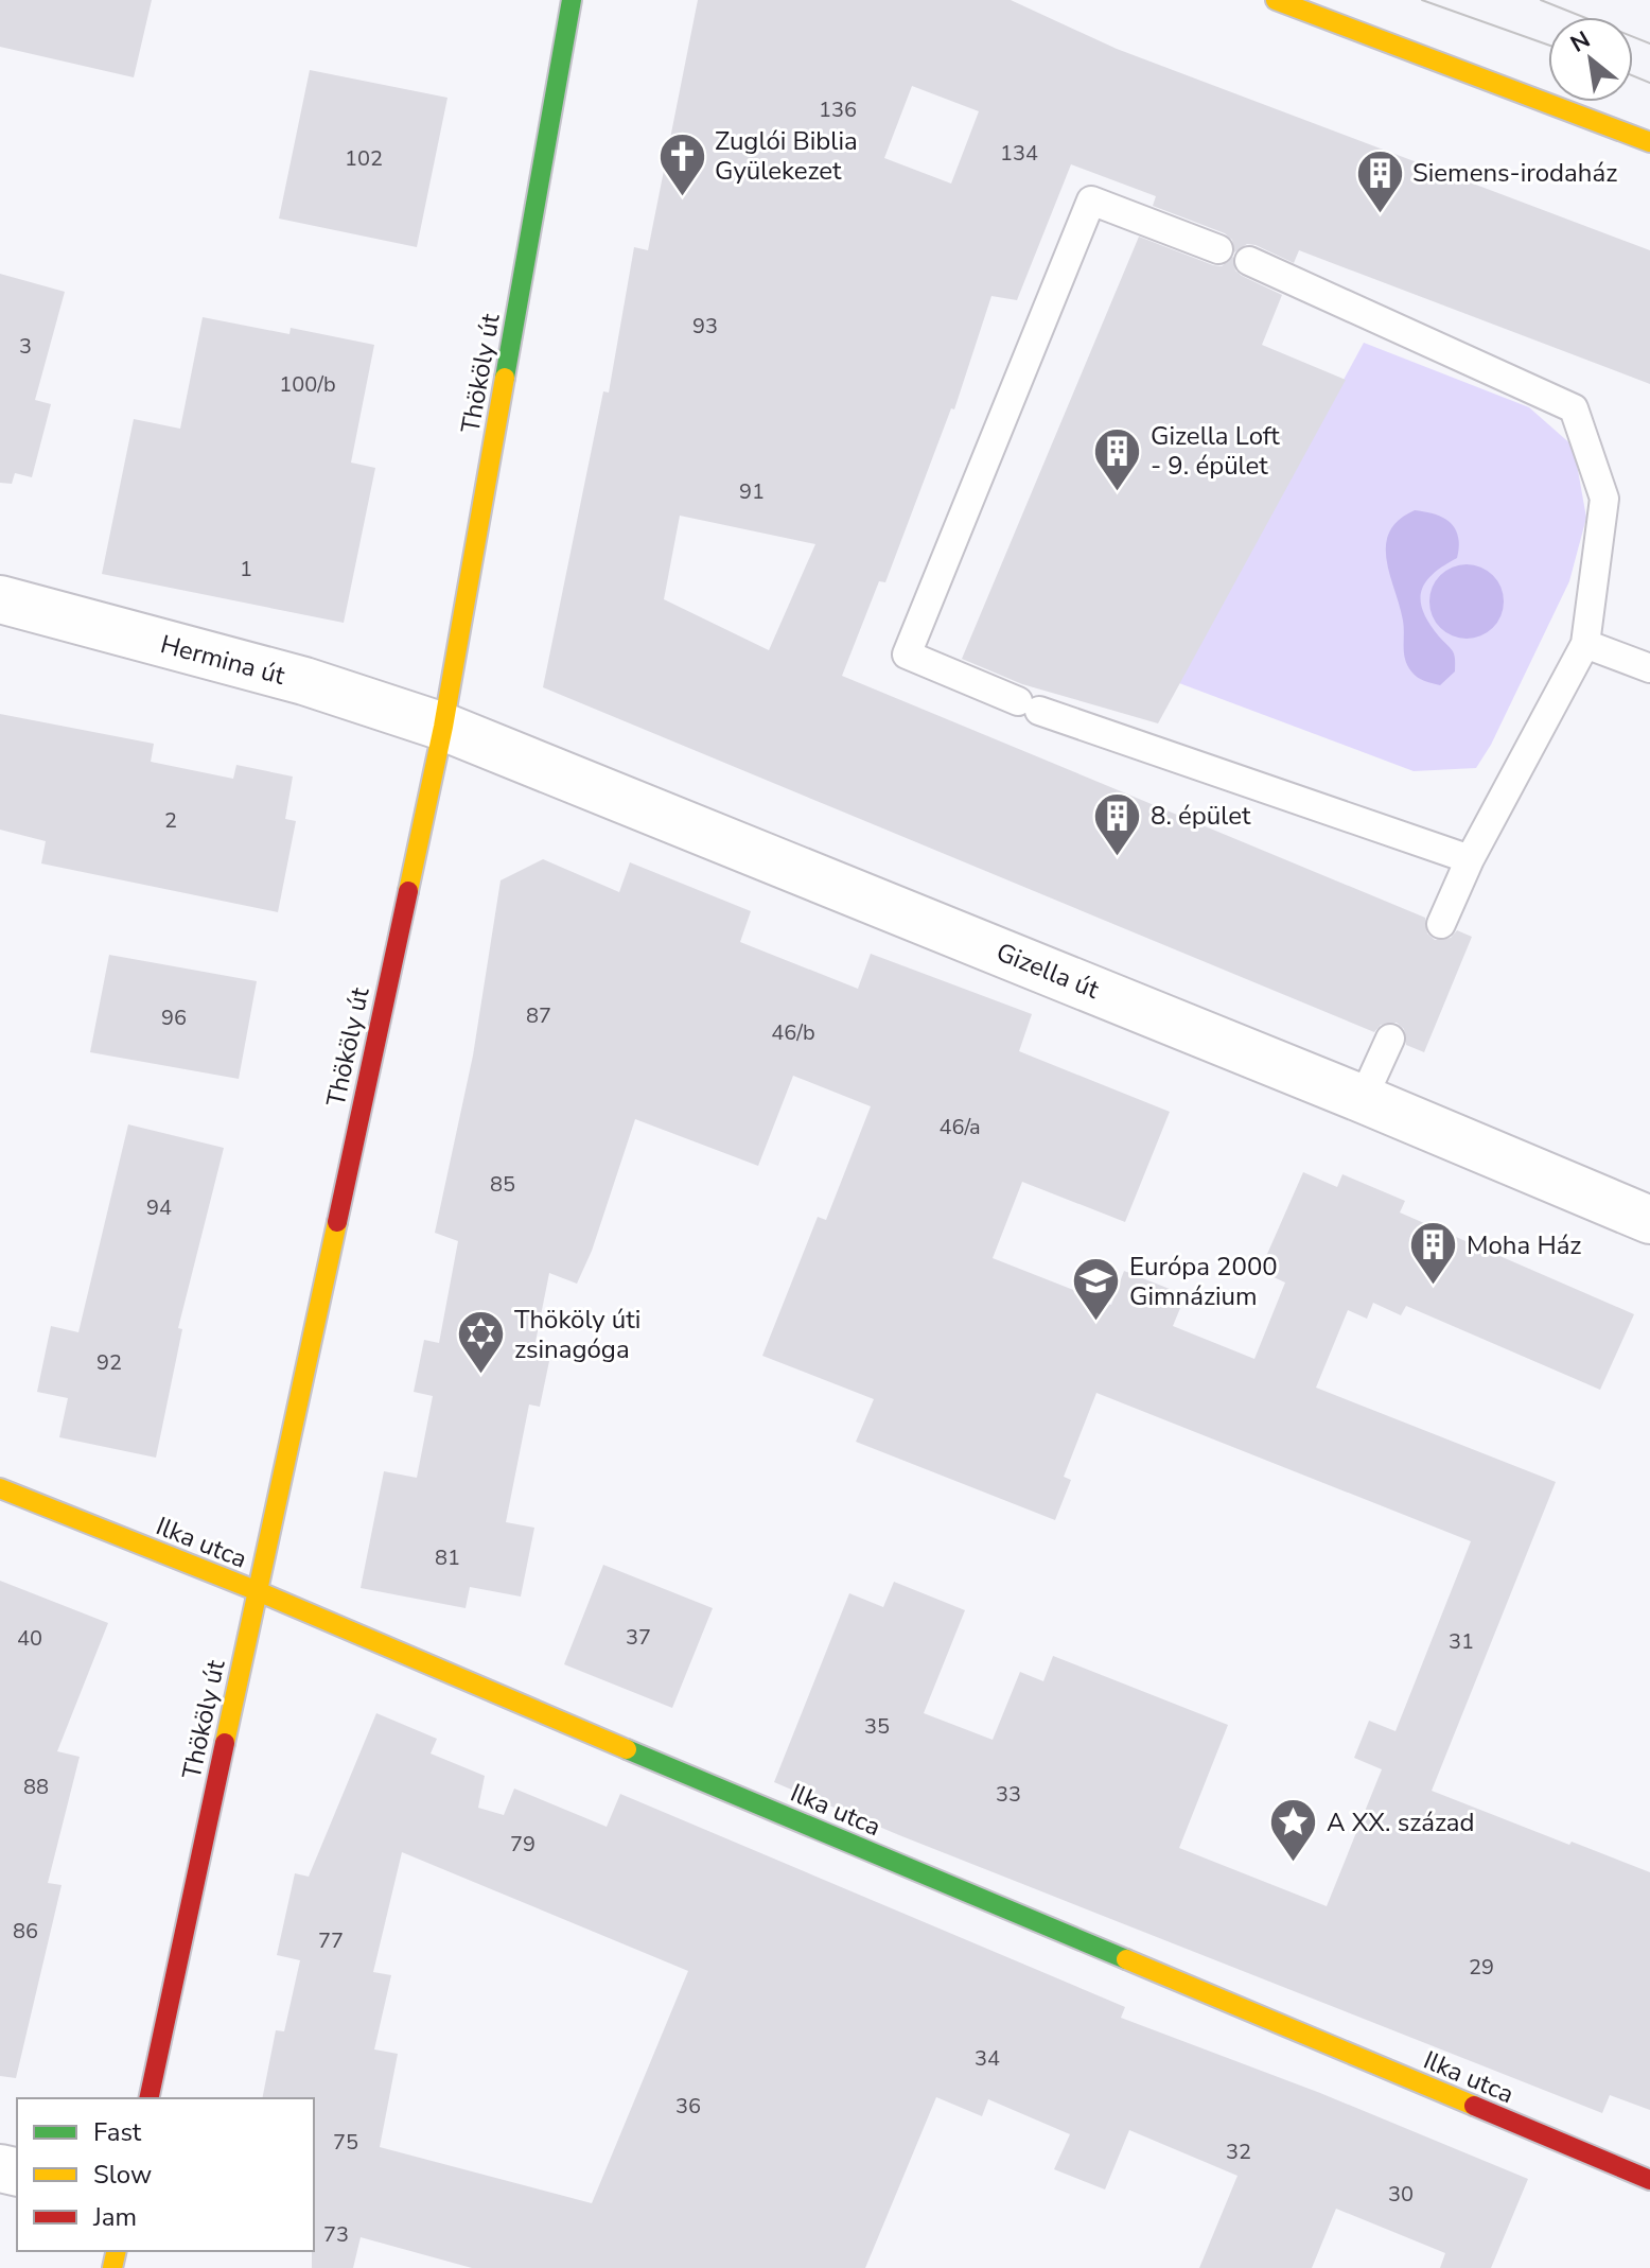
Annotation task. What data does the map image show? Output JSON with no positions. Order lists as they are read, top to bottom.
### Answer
{
  "streets": {
    "main road": ["Thököly út", "Ilka utca"],
    "street": ["Hermina út", "Gizella út"]
  },
  "crossings": [
    ["Thököly út", "Hermina út"],
    ["Thököly út", "Gizella út"],
    ["Thököly út", "Ilka utca"],
    ["Hermina út", "Gizella út"]
  ],
  "places": {
    "church": ["Zuglói Biblia Gyülekezet"],
    "building": [
      "Siemens-irodaház",
      "Gizella Loft - 9. épület",
      "8. épület",
      "Moha Ház"
    ],
    "school or university": ["Európa 2000 Gimnázium"],
    "synagogue": ["Thököly úti zsinagóga"],
    "place": ["A XX. század"]
  },
  "house_numbers": [
    "136",
    "134",
    "102",
    "93",
    "3",
    "100/b",
    "91",
    "1",
    "2",
    "87",
    "96",
    "46/b",
    "46/a",
    "85",
    "94",
    "92",
    "81",
    "37",
    "40",
    "31",
    "35",
    "88",
    "33",
    "79",
    "86",
    "77",
    "29",
    "34",
    "36",
    "75",
    "32",
    "30",
    "73"
  ],
  "legend": ["Fast", "Slow", "Jam"],
  "north": "top left"
}
